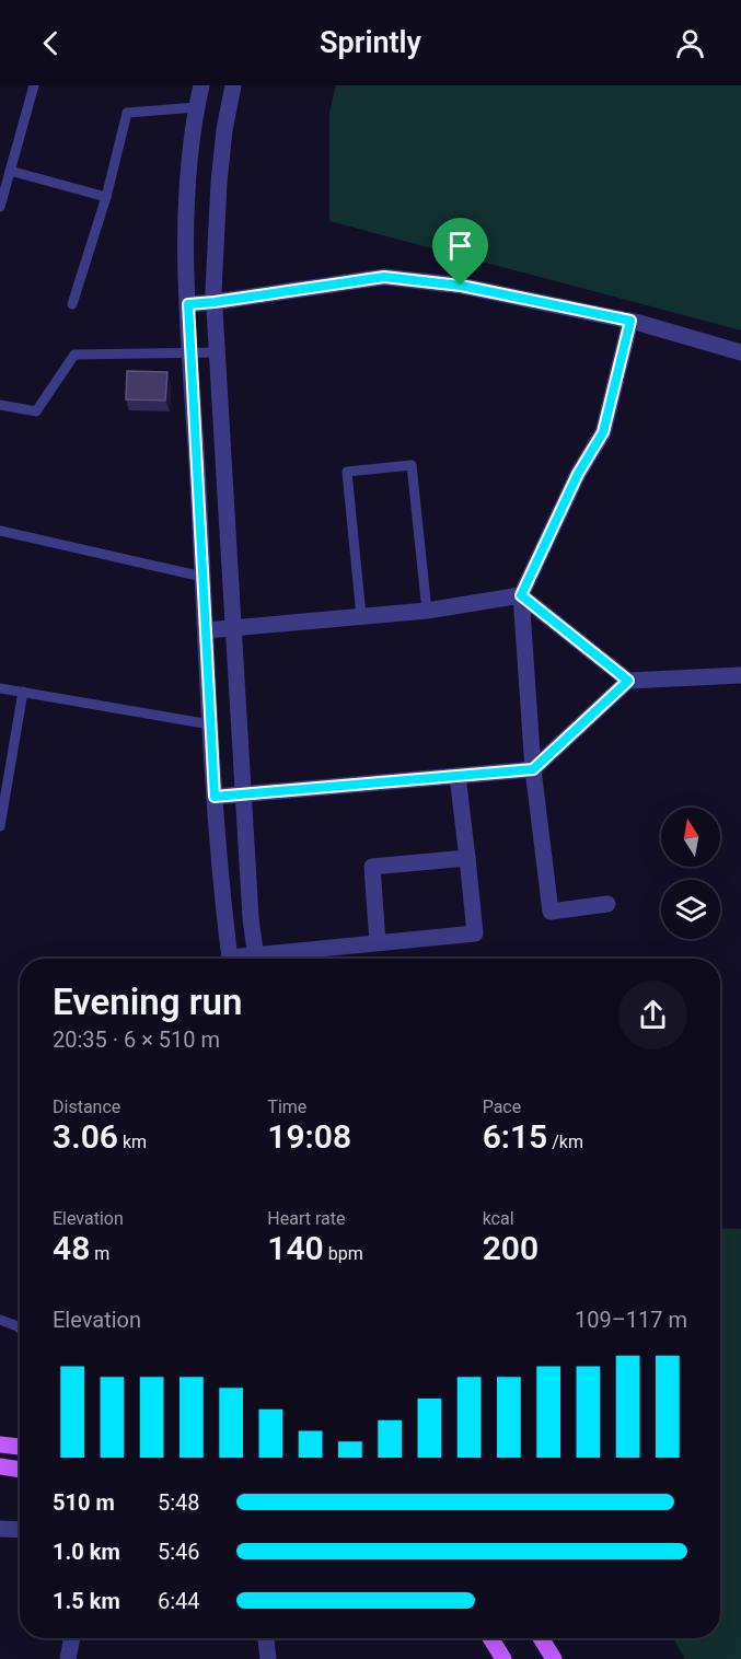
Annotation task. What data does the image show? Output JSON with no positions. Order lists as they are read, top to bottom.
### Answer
{
  "north": "top",
  "page": {
    "header": "Sprintly",
    "heading": ["Evening run", "20:35 · 6 × 510 m"],
    "stats": [
      ["Distance", "3.06 km"],
      ["Time", "19:08"],
      ["Pace", "6:15 /km"],
      ["Elevation", "48 m"],
      ["Heart rate", "140 bpm"],
      ["kcal", "200"]
    ],
    "chart": ["Elevation", "109–117 m"],
    "list": [
      {
        "name": "510 m",
        "note": "5:48"
      },
      {
        "name": "1.0 km",
        "note": "5:46"
      },
      {
        "name": "1.5 km",
        "note": "6:44"
      }
    ]
  }
}
